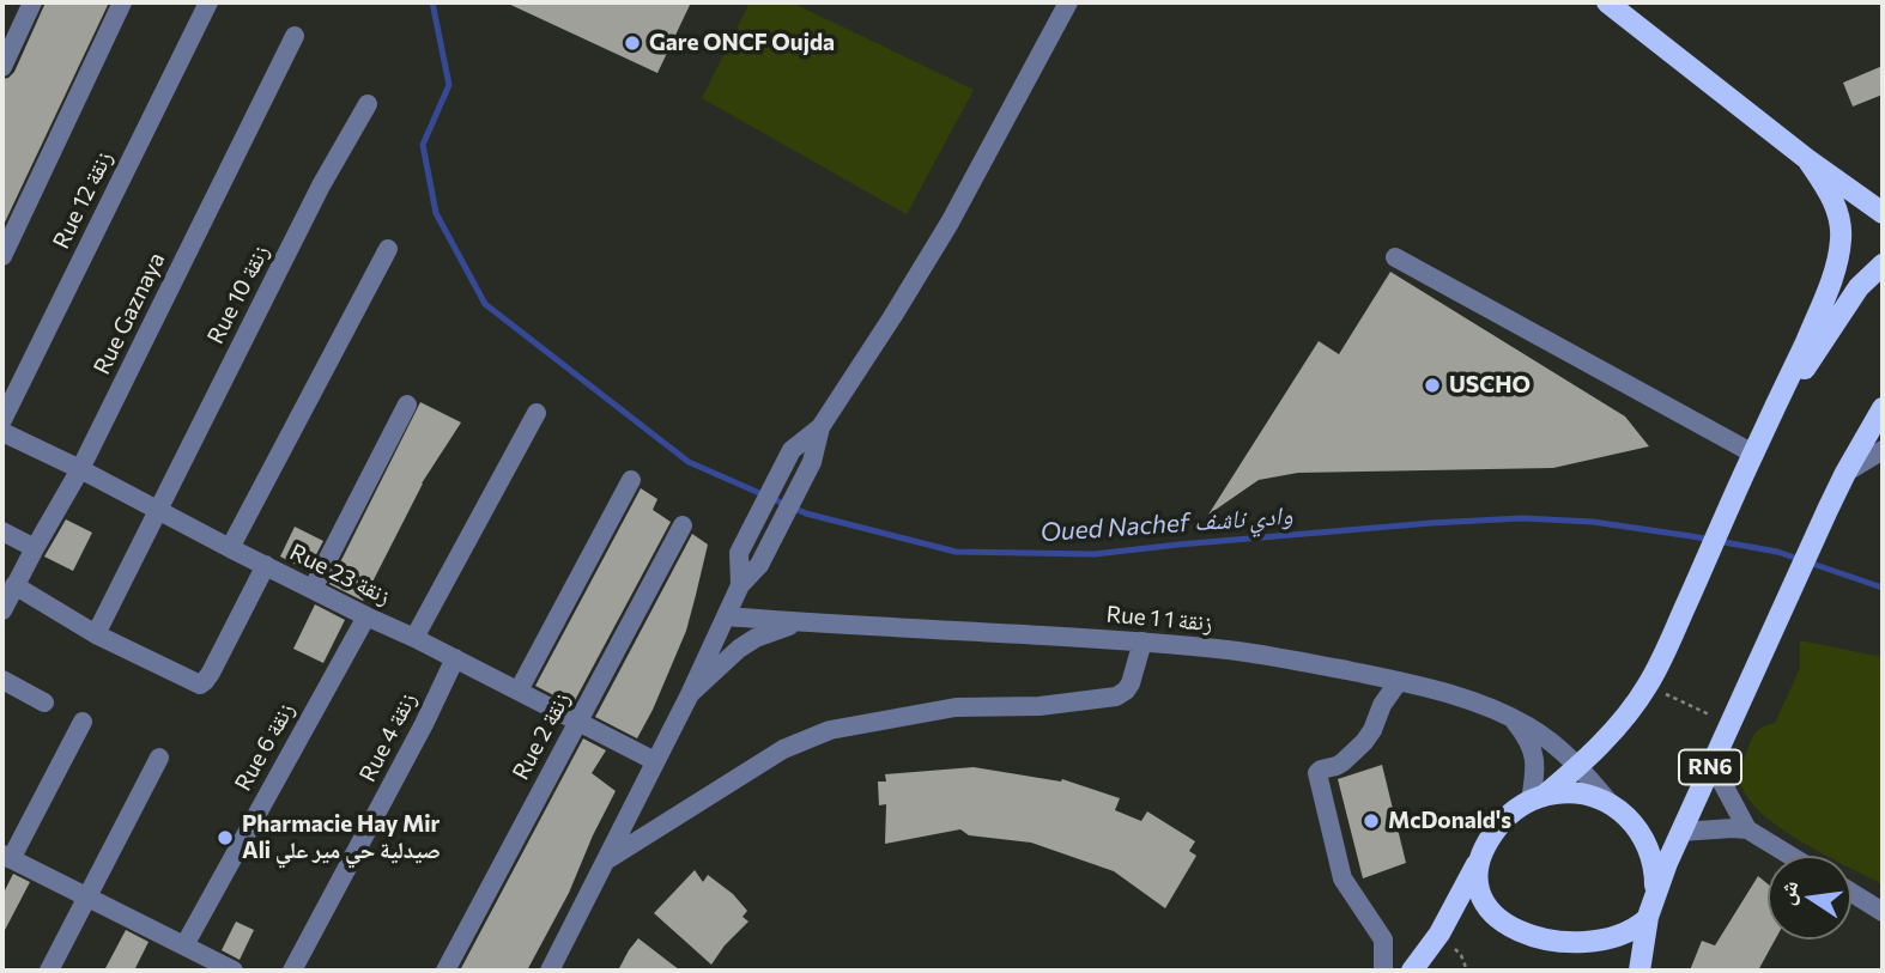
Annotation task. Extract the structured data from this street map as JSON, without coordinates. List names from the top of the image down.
{
  "streets": {
    "main road": ["RN6"],
    "street": [
      "Rue 12 زنقة",
      "Rue 10 زنقة",
      "Rue Gaznaya",
      "Rue 23 زنقة",
      "Rue 1 زنقة 1",
      "Rue 2 زنقة",
      "Rue 4 زنقة",
      "Rue 6 زنقة"
    ]
  },
  "crossings": [
    ["Rue 10 زنقة", "Rue 23 زنقة"],
    ["Rue Gaznaya", "Rue 23 زنقة"],
    ["Rue 23 زنقة", "Rue 1 زنقة 1"],
    ["Rue 23 زنقة", "Rue 2 زنقة"],
    ["Rue 23 زنقة", "Rue 4 زنقة"],
    ["Rue 23 زنقة", "Rue 6 زنقة"]
  ],
  "water": ["Oued Nachef وادي ناشف"],
  "places": [
    "Gare ONCF Oujda",
    "USCHO",
    "McDonald's",
    "Pharmacie Hay Mir Ali صيدلية حي مير علي"
  ],
  "north": "left"
}
